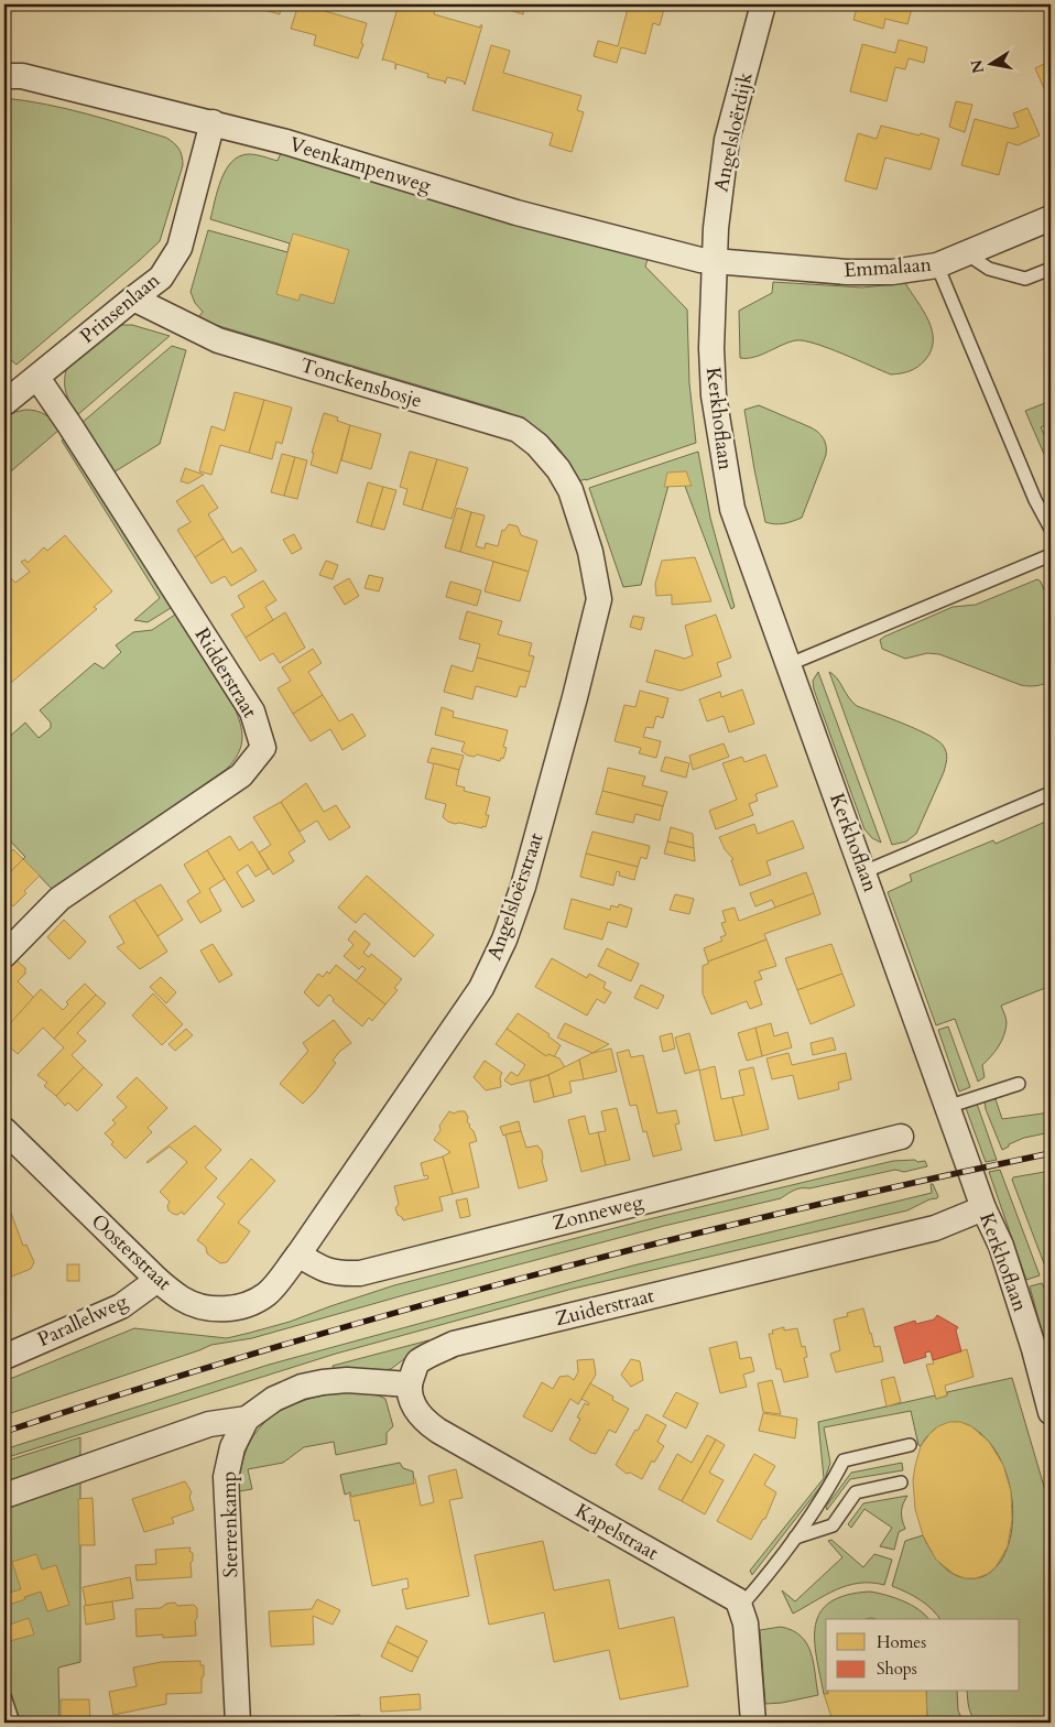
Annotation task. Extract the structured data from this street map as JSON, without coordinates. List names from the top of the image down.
{
  "streets": {
    "street": [
      "Angelsloërdijk",
      "Veenkampenweg",
      "Emmalaan",
      "Prinsenlaan",
      "Tonckensbosje",
      "Kerkhoflaan",
      "Ridderstraat",
      "Angelsloërstraat",
      "Zonneweg",
      "Oosterstraat",
      "Zuiderstraat",
      "Parallelweg",
      "Sterrenkamp",
      "Kapelstraat"
    ]
  },
  "crossings": [
    ["Angelsloërdijk", "Veenkampenweg"],
    ["Angelsloërdijk", "Emmalaan"],
    ["Angelsloërdijk", "Kerkhoflaan"],
    ["Veenkampenweg", "Emmalaan"],
    ["Veenkampenweg", "Prinsenlaan"],
    ["Veenkampenweg", "Kerkhoflaan"],
    ["Emmalaan", "Kerkhoflaan"],
    ["Prinsenlaan", "Tonckensbosje"],
    ["Prinsenlaan", "Ridderstraat"],
    ["Tonckensbosje", "Angelsloërstraat"],
    ["Kerkhoflaan", "Zuiderstraat"],
    ["Angelsloërstraat", "Zonneweg"],
    ["Angelsloërstraat", "Oosterstraat"],
    ["Zonneweg", "Oosterstraat"],
    ["Oosterstraat", "Parallelweg"],
    ["Zuiderstraat", "Kapelstraat"]
  ],
  "legend": ["Homes", "Shops"],
  "north": "left"
}
